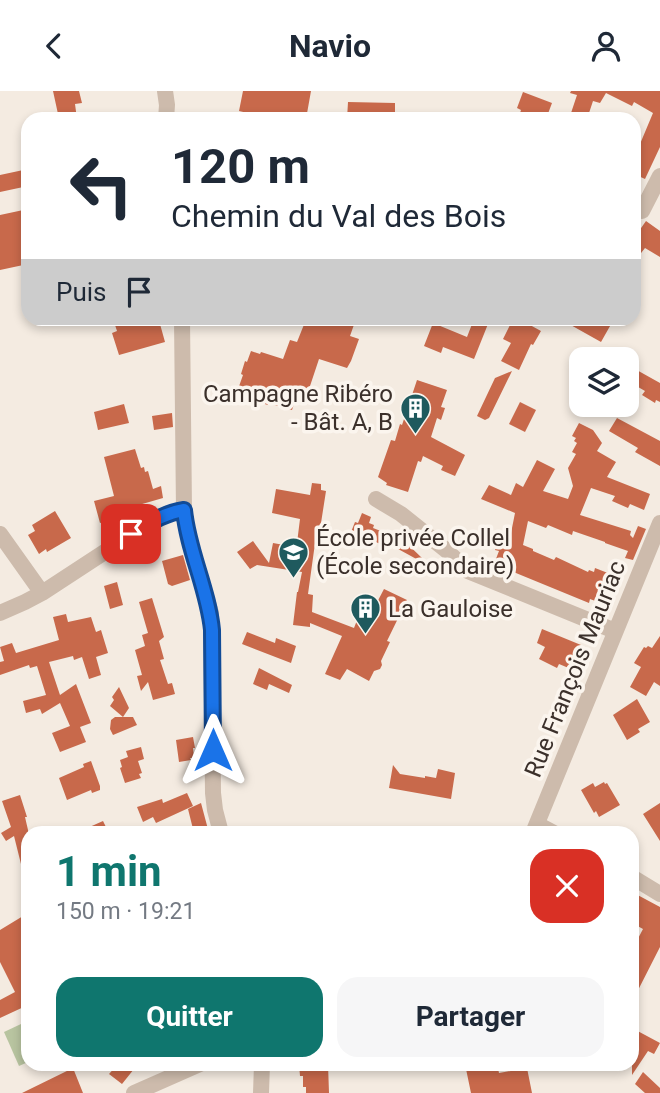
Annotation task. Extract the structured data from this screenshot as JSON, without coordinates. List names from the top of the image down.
{
  "streets": {
    "street": ["Rue François Mauriac"]
  },
  "places": {
    "building": ["Campagne Ribéro - Bât. A, B", "La Gauloise"],
    "school or university": ["École privée Collel (École secondaire)"]
  },
  "page": {
    "header": "Navio",
    "turn": ["120 m", "Chemin du Val des Bois"],
    "then": "Puis",
    "heading": ["1 min", "150 m · 19:21"],
    "buttons": ["Quitter", "Partager"]
  }
}
